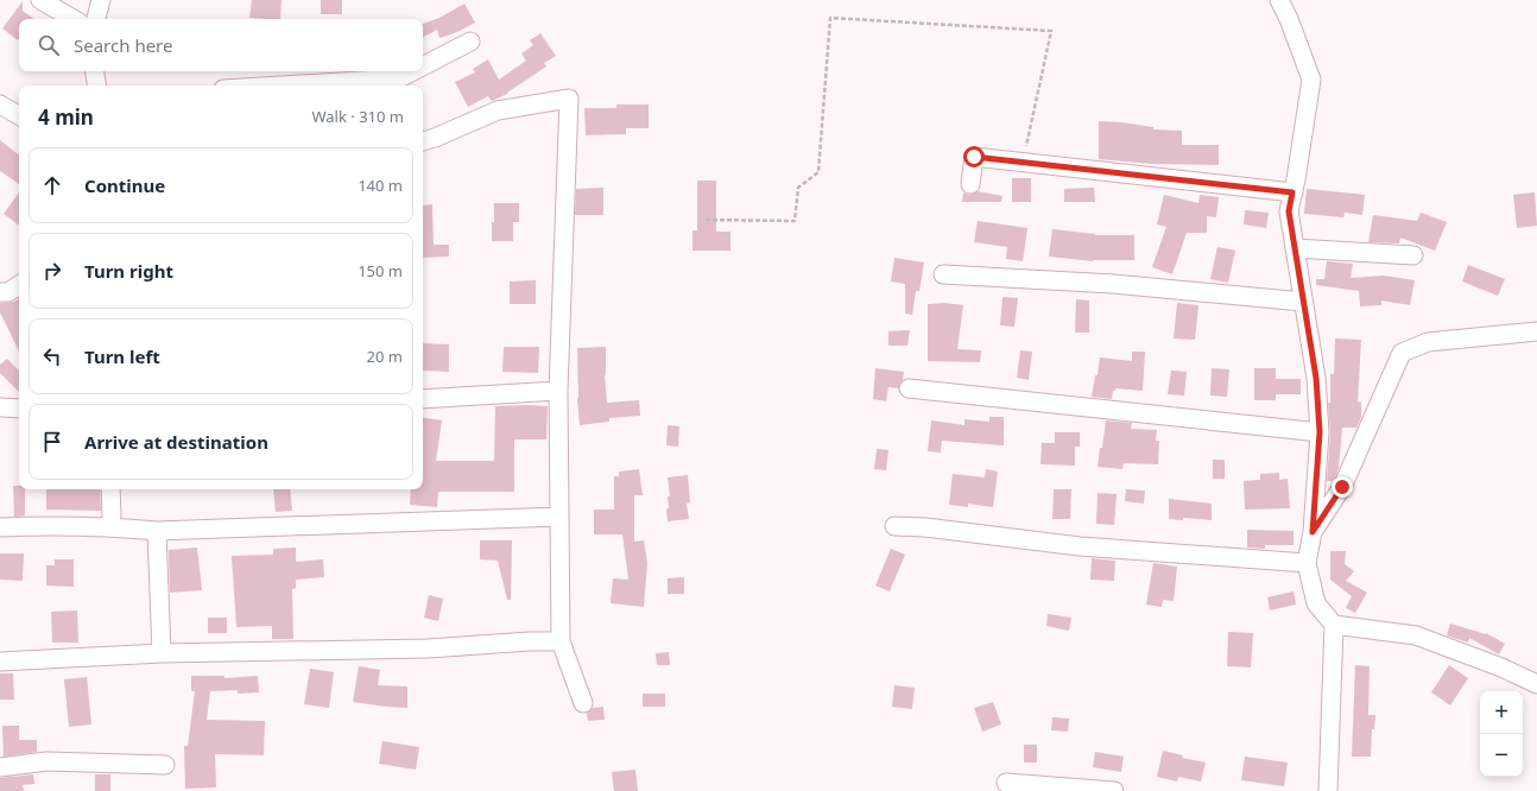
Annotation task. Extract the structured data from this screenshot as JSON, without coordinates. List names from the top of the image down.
{
  "page": {
    "search": "Search here",
    "heading": ["4 min", "Walk · 310 m"],
    "list": [
      ["Continue", "140 m"],
      ["Turn right", "150 m"],
      ["Turn left", "20 m"],
      "Arrive at destination"
    ],
    "map_buttons": ["+", "−"]
  }
}
